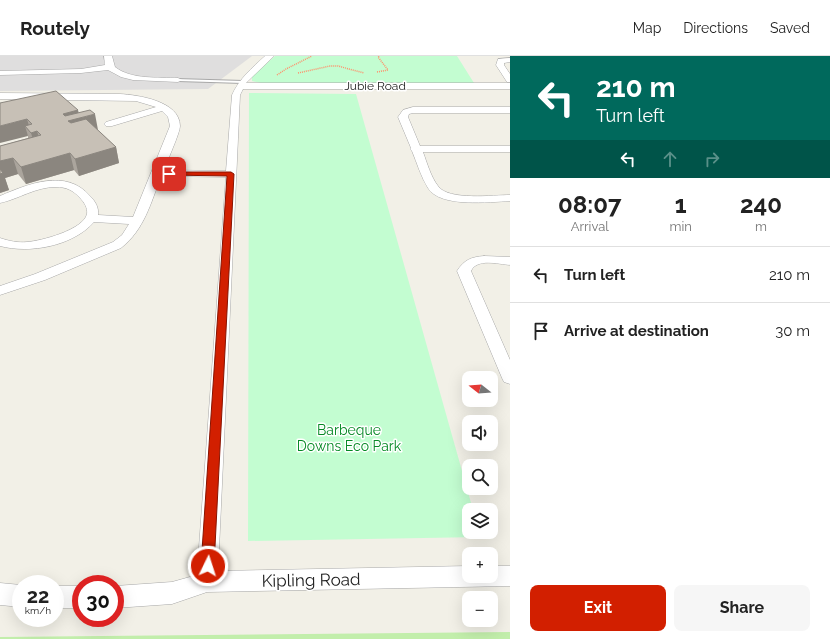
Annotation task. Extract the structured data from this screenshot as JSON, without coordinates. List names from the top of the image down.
{
  "streets": {
    "street": ["Jubie Road", "Kipling Road"]
  },
  "parks": ["Barbeque Downs Eco Park"],
  "north": "left",
  "page": {
    "header": "Routely",
    "nav": ["Map", "Directions", "Saved"],
    "turn": ["210 m", "Turn left"],
    "eta": [
      "08:07",
      "Arrival",
      "1",
      "min",
      "240",
      "m"
    ],
    "list": [
      {
        "name": "Turn left",
        "value": "210 m"
      },
      {
        "name": "Arrive at destination",
        "value": "30 m"
      }
    ],
    "map_buttons": ["+", "−"],
    "speed": "22 km/h",
    "limit": "30",
    "buttons": ["Exit", "Share"]
  }
}
